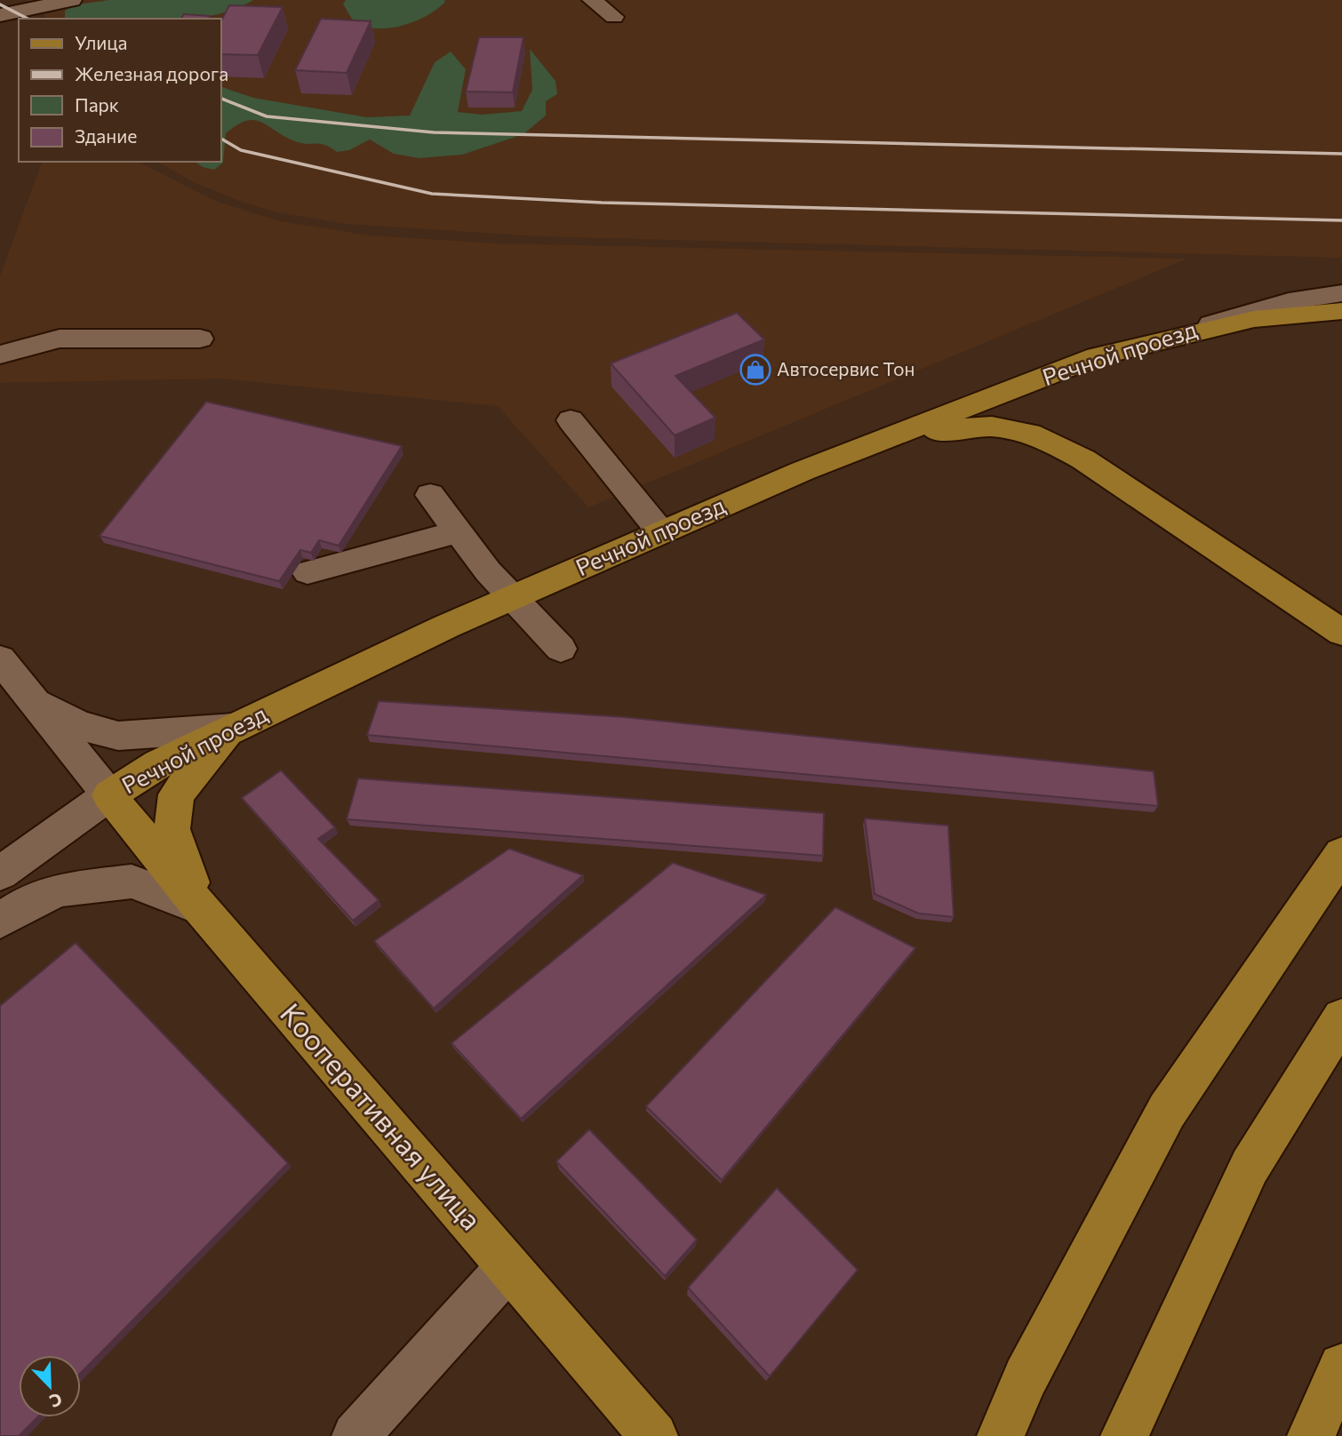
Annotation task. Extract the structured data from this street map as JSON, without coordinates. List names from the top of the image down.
{
  "streets": {
    "main road": ["Речной проезд", "Кооперативная улица"]
  },
  "crossings": [
    ["Речной проезд", "Кооперативная улица"]
  ],
  "places": {
    "shop": ["Автосервис Тон"]
  },
  "legend": [
    "Улица",
    "Железная дорога",
    "Парк",
    "Здание"
  ],
  "north": "bottom right"
}
